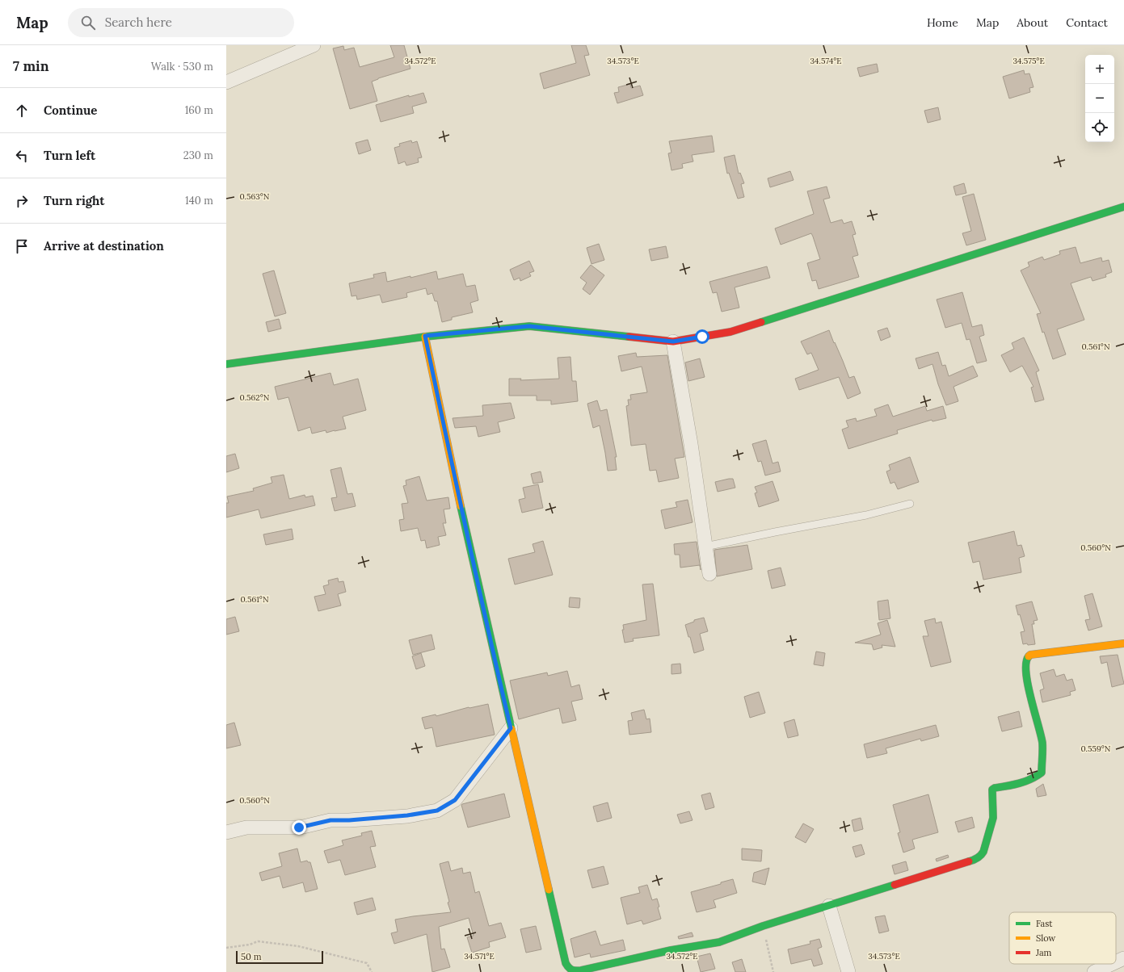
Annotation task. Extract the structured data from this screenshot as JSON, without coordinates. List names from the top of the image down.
{
  "legend": ["Fast", "Slow", "Jam"],
  "scale_bar": "50 m",
  "page": {
    "header": "Map",
    "search": "Search here",
    "nav": [
      "Home",
      "Map",
      "About",
      "Contact"
    ],
    "heading": ["7 min", "Walk · 530 m"],
    "map_buttons": ["+", "−"],
    "list": [
      ["Continue", "160 m"],
      ["Turn left", "230 m"],
      ["Turn right", "140 m"],
      "Arrive at destination"
    ],
    "scale": "50 m"
  },
  "coordinates": [
    "34.572°E",
    "34.573°E",
    "34.574°E",
    "34.575°E",
    "0.563°N",
    "0.561°N",
    "0.562°N",
    "0.560°N",
    "0.559°N",
    "34.571°E"
  ]
}
